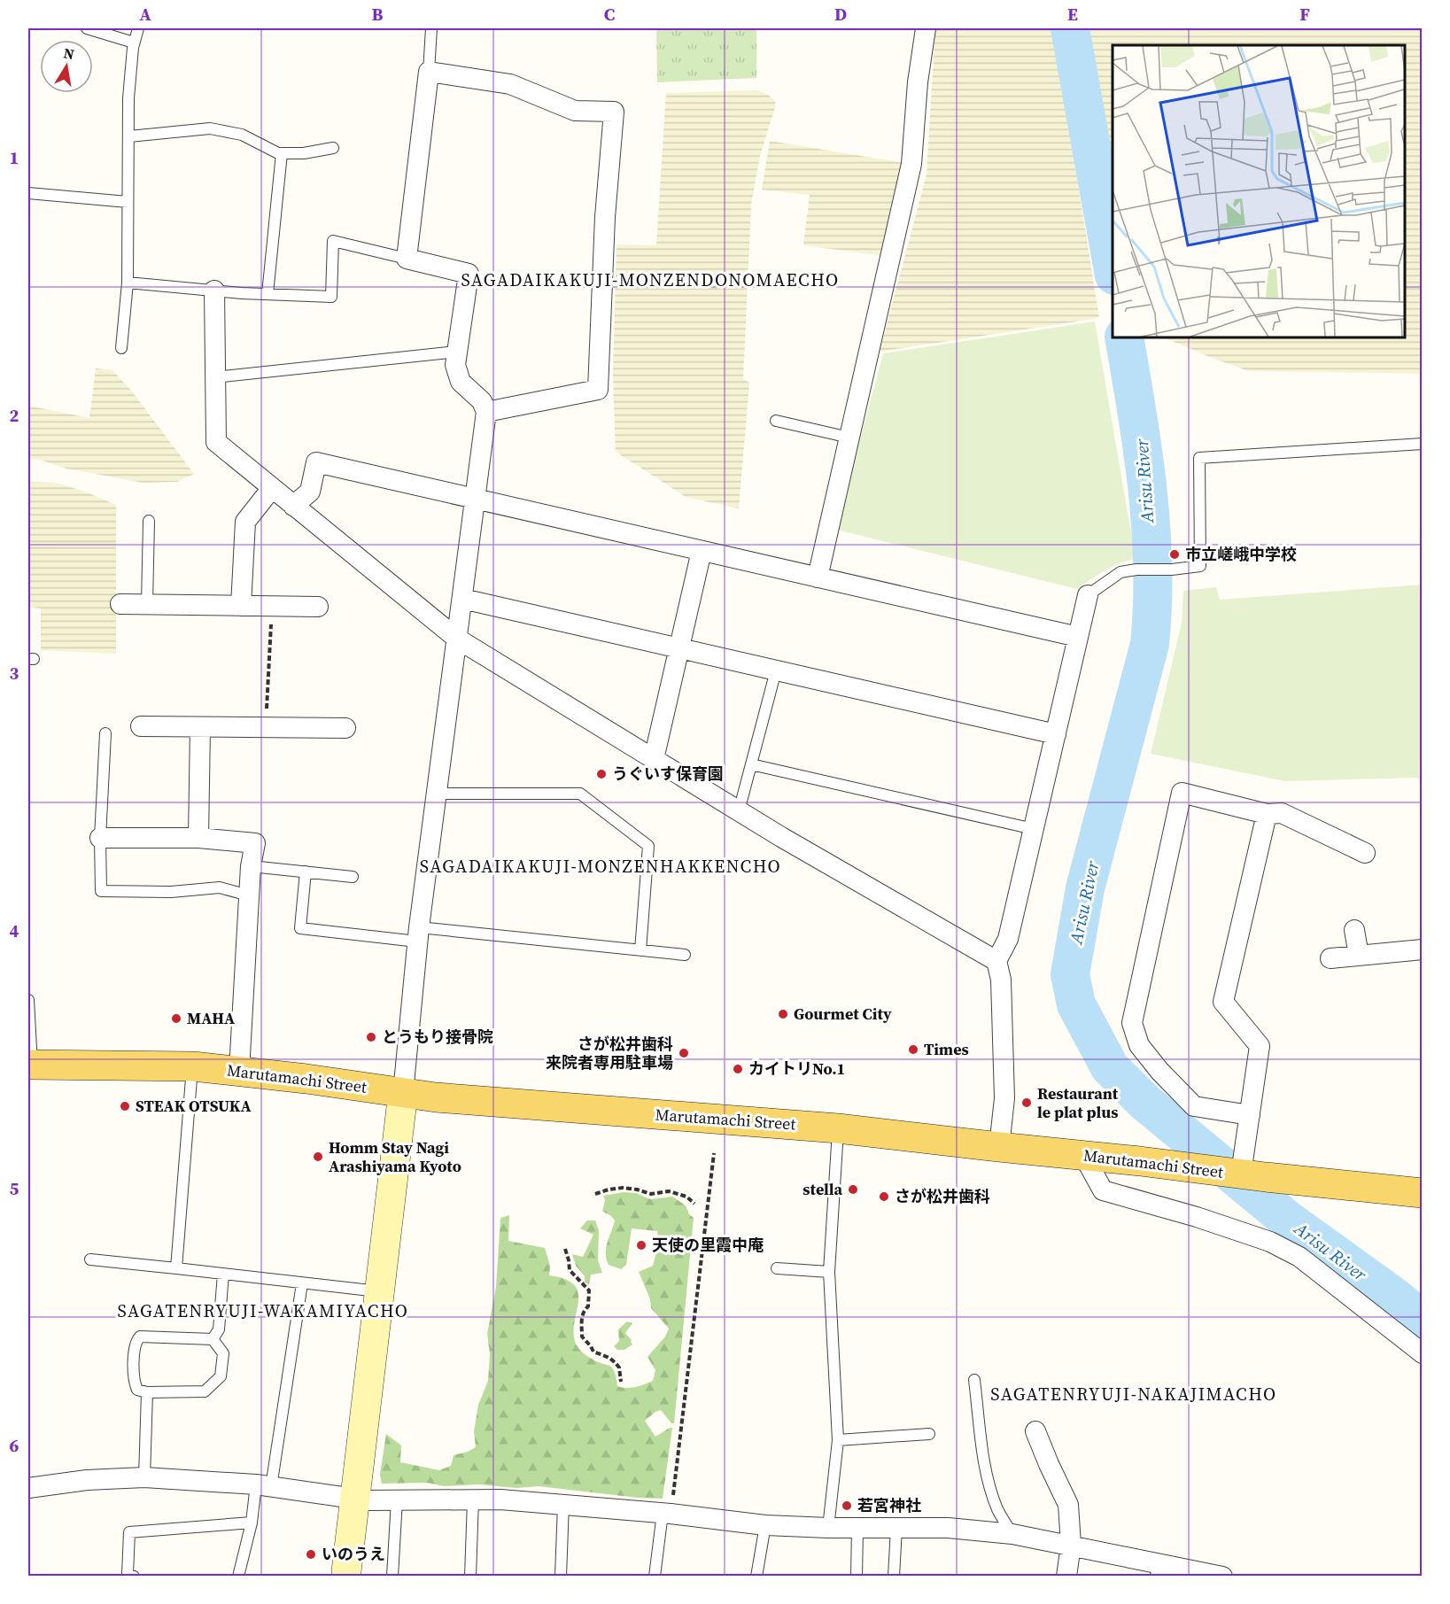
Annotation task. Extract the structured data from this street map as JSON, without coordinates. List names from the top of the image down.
{
  "streets": {
    "main road": ["Marutamachi Street"]
  },
  "districts": [
    "SAGADAIKAKUJI-MONZENDONOMAECHO",
    "SAGADAIKAKUJI-MONZENHAKKENCHO",
    "SAGATENRYUJI-WAKAMIYACHO",
    "SAGATENRYUJI-NAKAJIMACHO"
  ],
  "water": ["Arisu River"],
  "places": [
    "市立嵯峨中学校",
    "うぐいす保育園",
    "Gourmet City",
    "MAHA",
    "とうもり接骨院",
    "Times",
    "さが松井歯科 来院者専用駐車場",
    "カイトリNo.1",
    "Restaurant le plat plus",
    "STEAK OTSUKA",
    "Homm Stay Nagi Arashiyama Kyoto",
    "stella",
    "さが松井歯科",
    "天使の里霞中庵",
    "若宮神社",
    "いのうえ"
  ],
  "north": "top",
  "grid": {
    "columns": [
      "A",
      "B",
      "C",
      "D",
      "E",
      "F"
    ],
    "rows": [
      "1",
      "2",
      "3",
      "4",
      "5",
      "6"
    ]
  }
}
